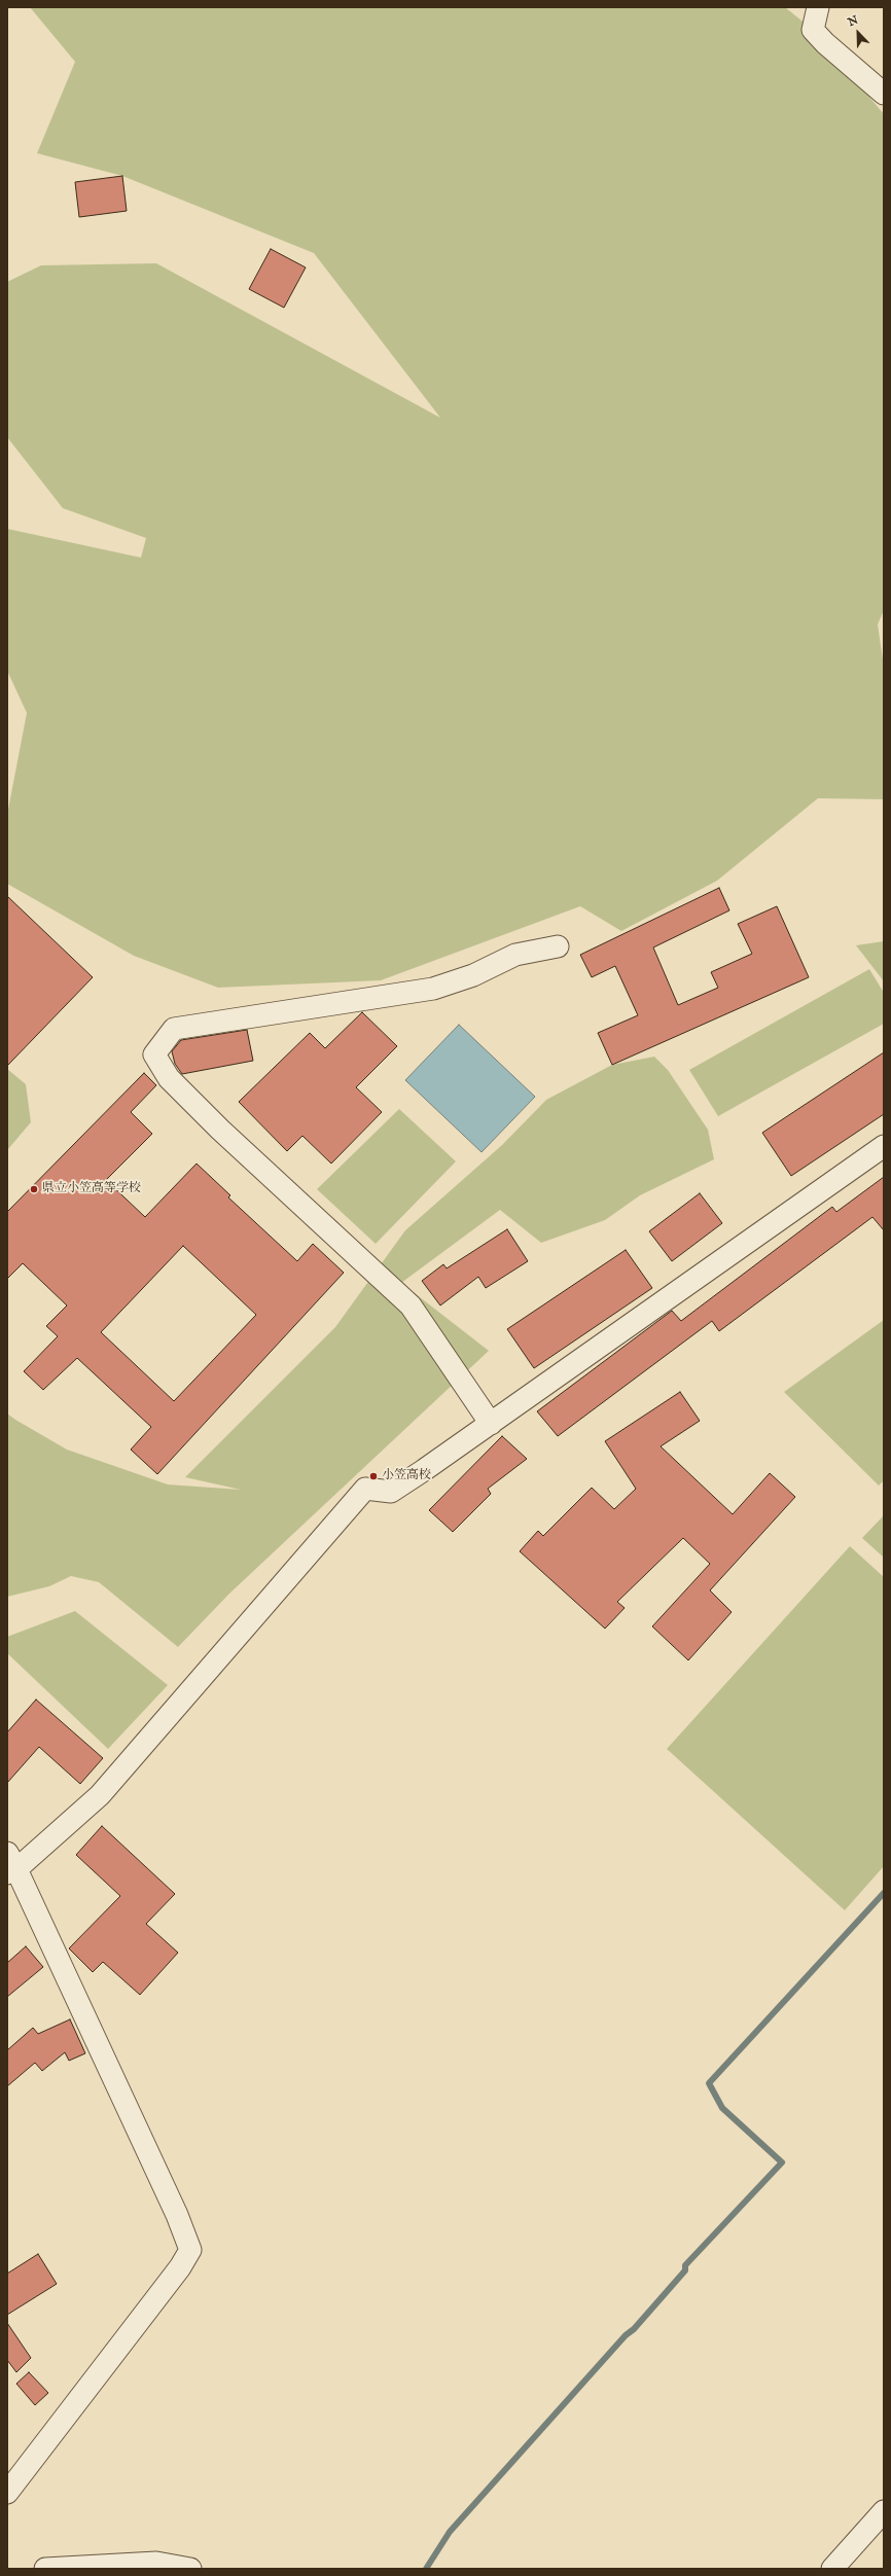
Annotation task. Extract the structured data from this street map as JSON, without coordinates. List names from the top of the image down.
{
  "places": ["県立小笠高等学校", "小笠高校"],
  "north": "top left"
}
